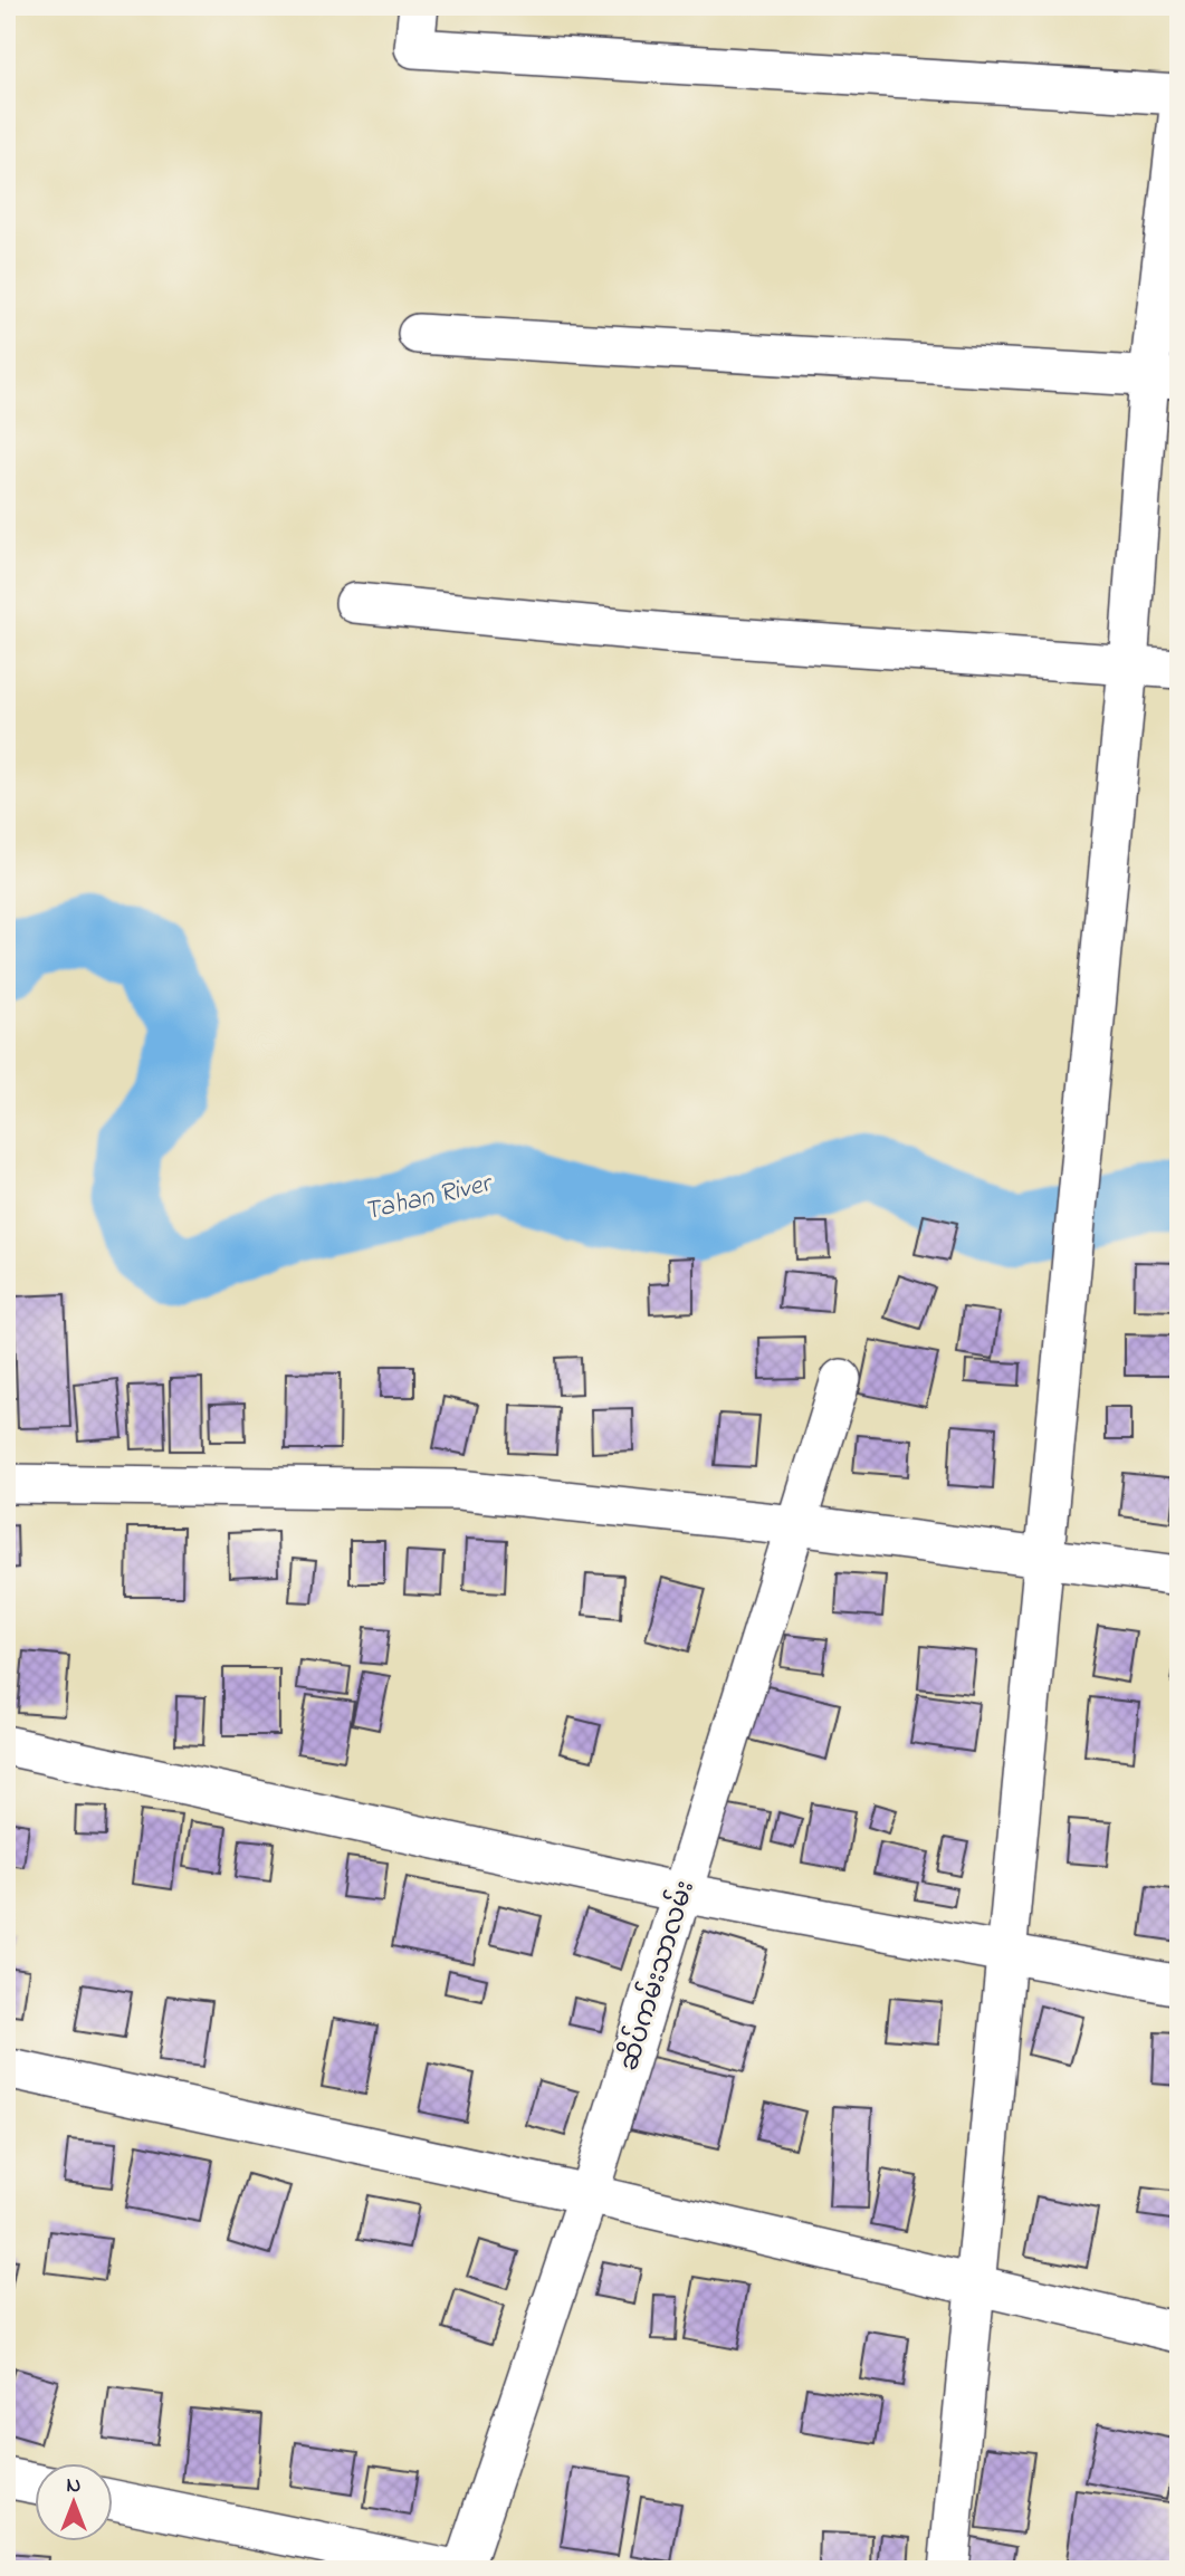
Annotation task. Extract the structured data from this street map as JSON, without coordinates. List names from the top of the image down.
{
  "streets": {
    "street": ["ဆိပ်ကမ်းသာလမ်း"]
  },
  "water": ["Tahan River"],
  "north": "top"
}
